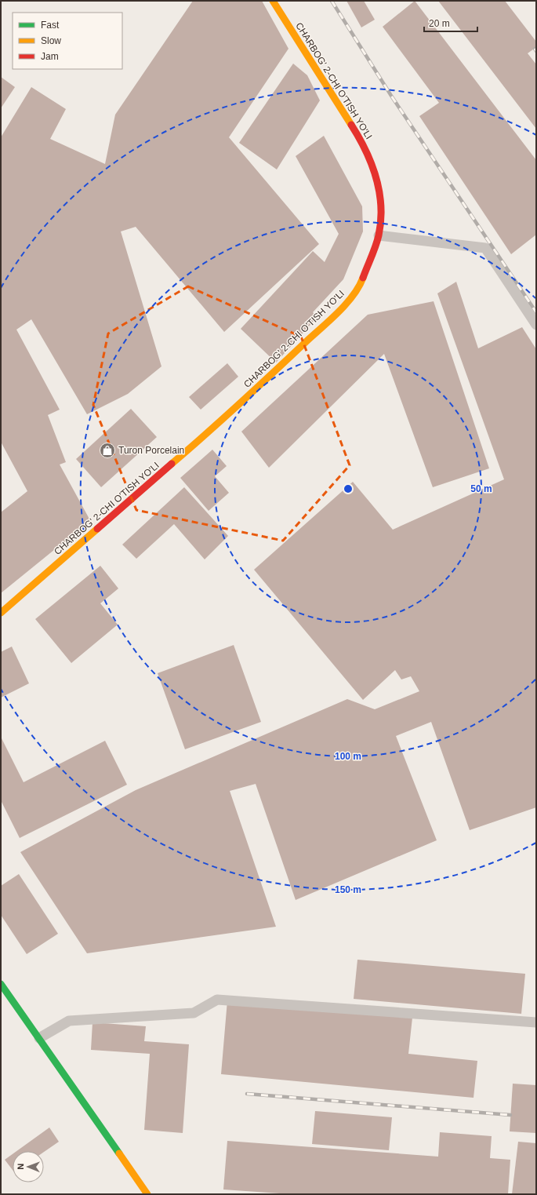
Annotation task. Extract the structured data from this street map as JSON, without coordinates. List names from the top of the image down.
{
  "streets": {
    "street": ["CHARBOG' 2-CHI O'TISH YO'LI"]
  },
  "places": {
    "shop": ["Turon Porcelain"]
  },
  "legend": ["Fast", "Slow", "Jam"],
  "scale_bar": "20 m",
  "north": "left",
  "rings": ["50 m", "100 m", "150 m"]
}
